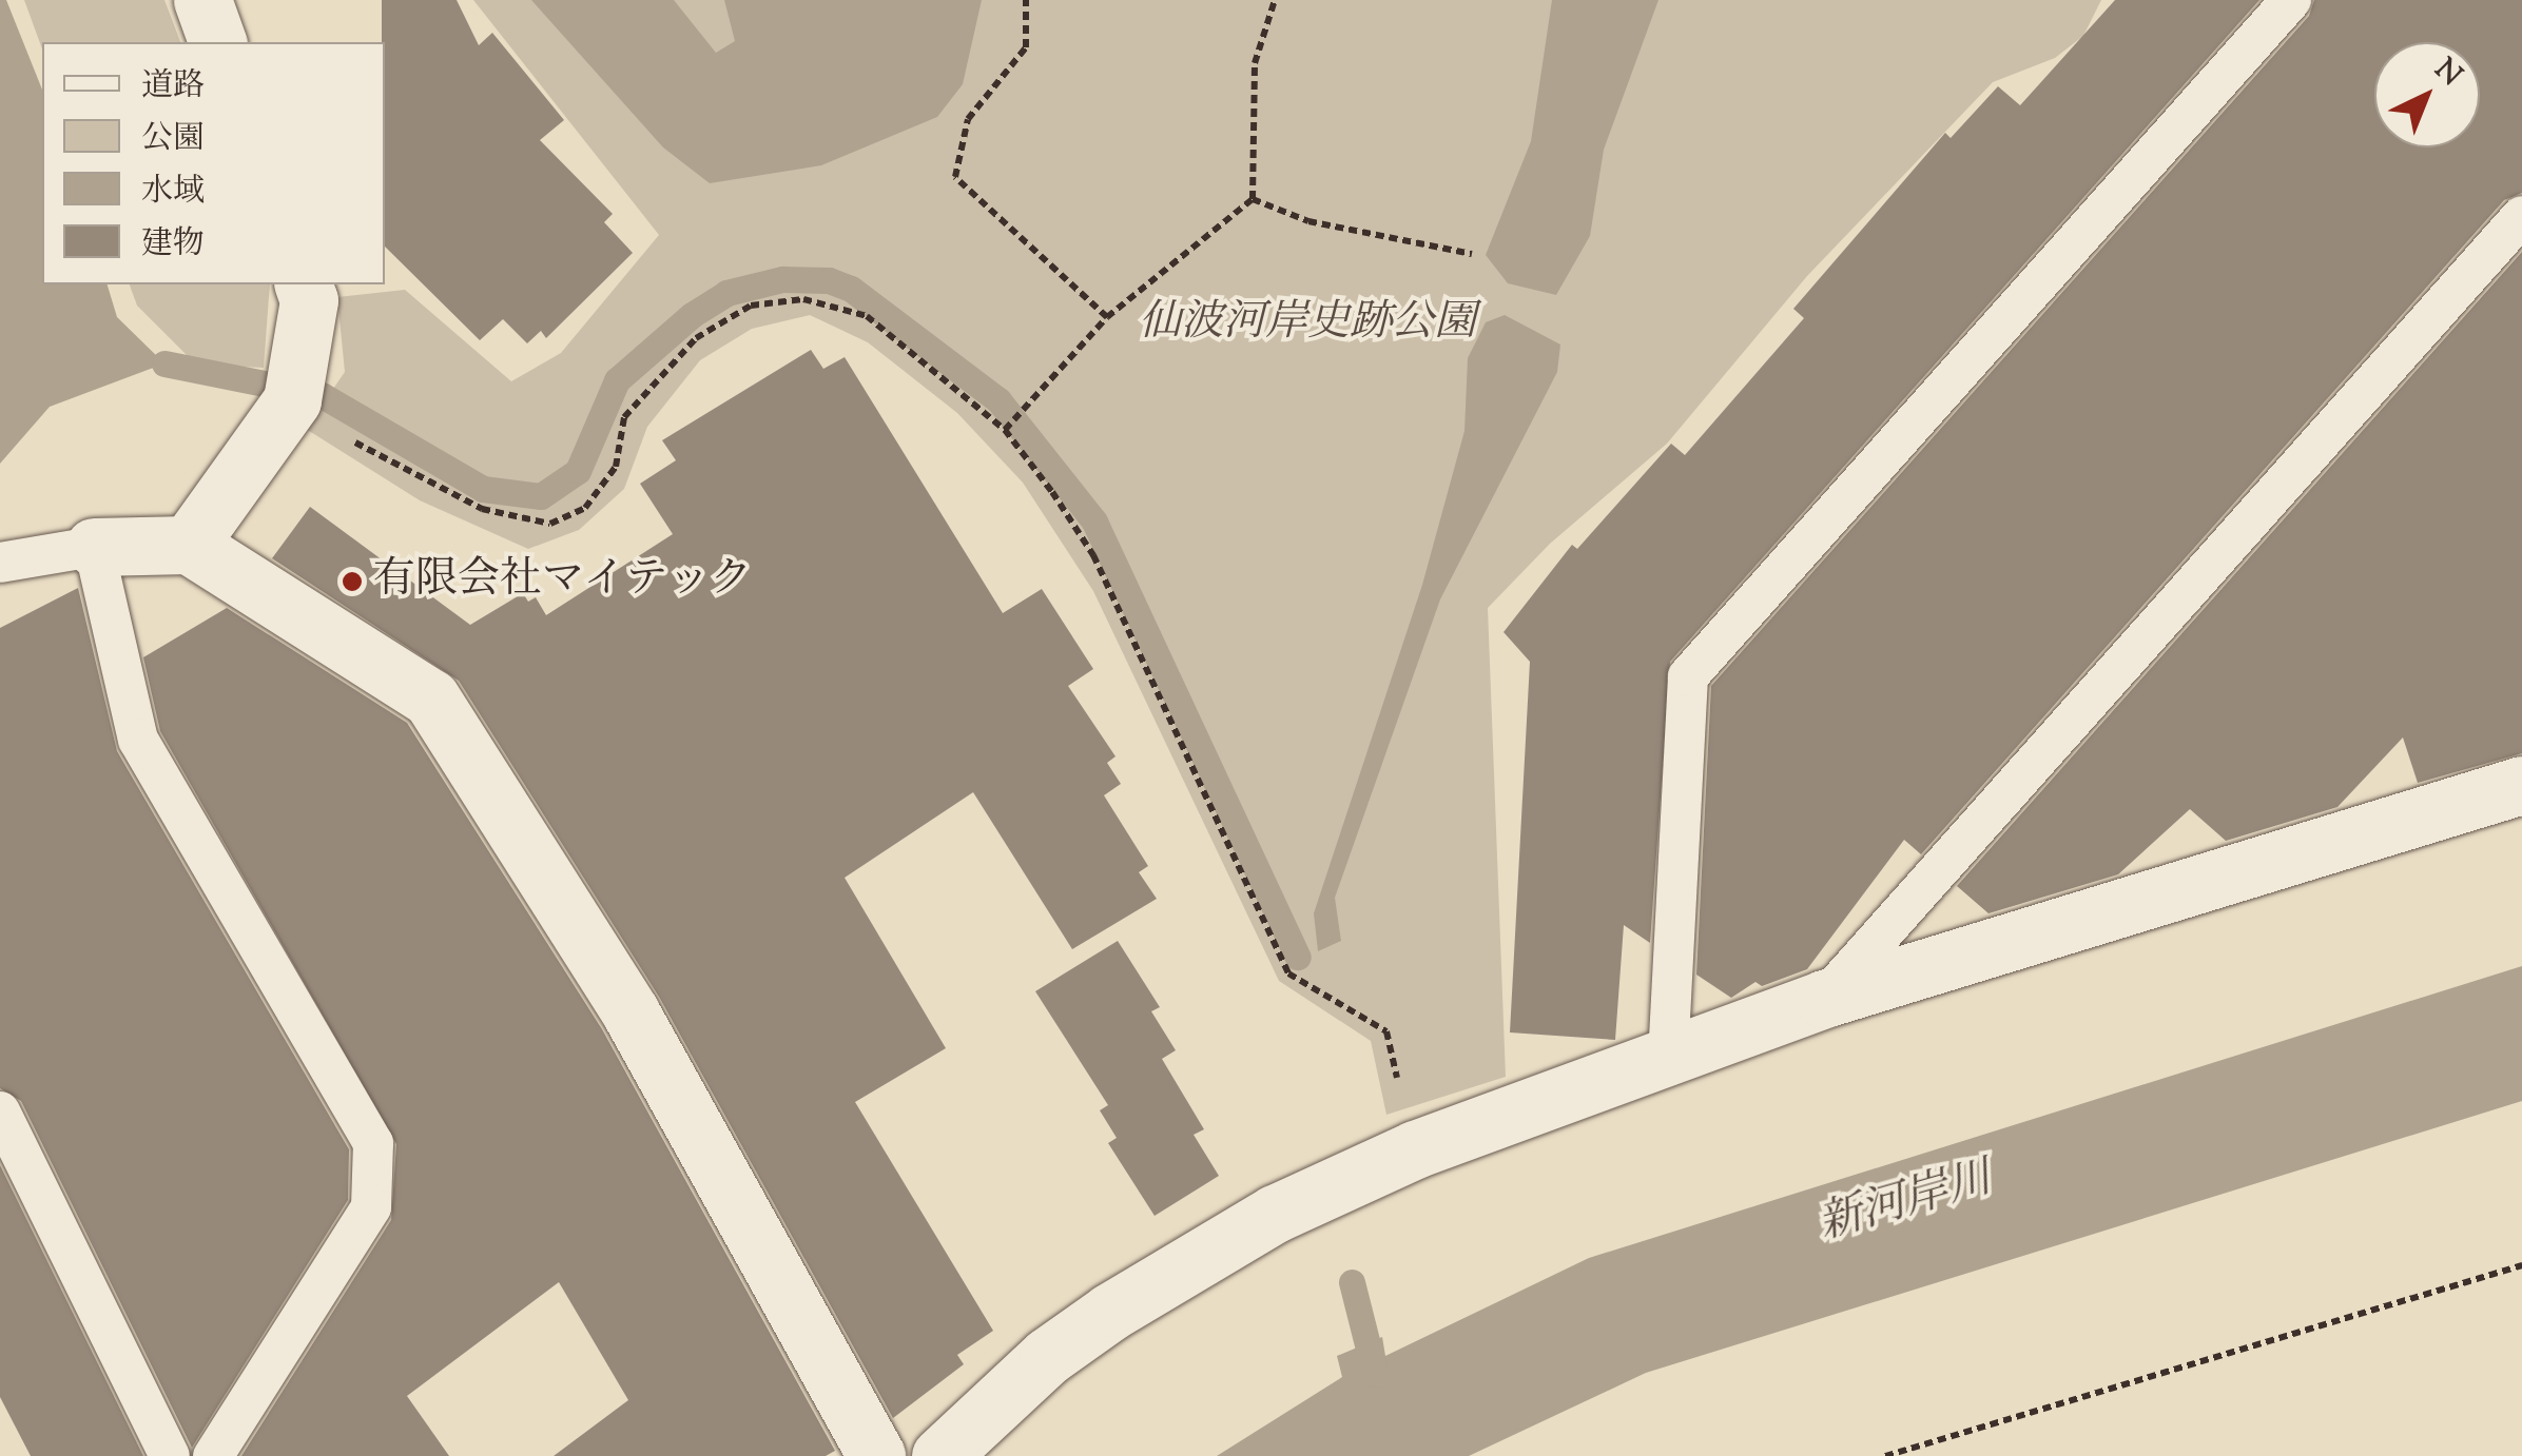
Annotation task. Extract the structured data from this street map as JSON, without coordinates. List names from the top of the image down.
{
  "water": ["新河岸川"],
  "parks": ["仙波河岸史跡公園"],
  "places": ["有限会社マイテック"],
  "legend": [
    "道路",
    "公園",
    "水域",
    "建物"
  ],
  "north": "top right"
}
